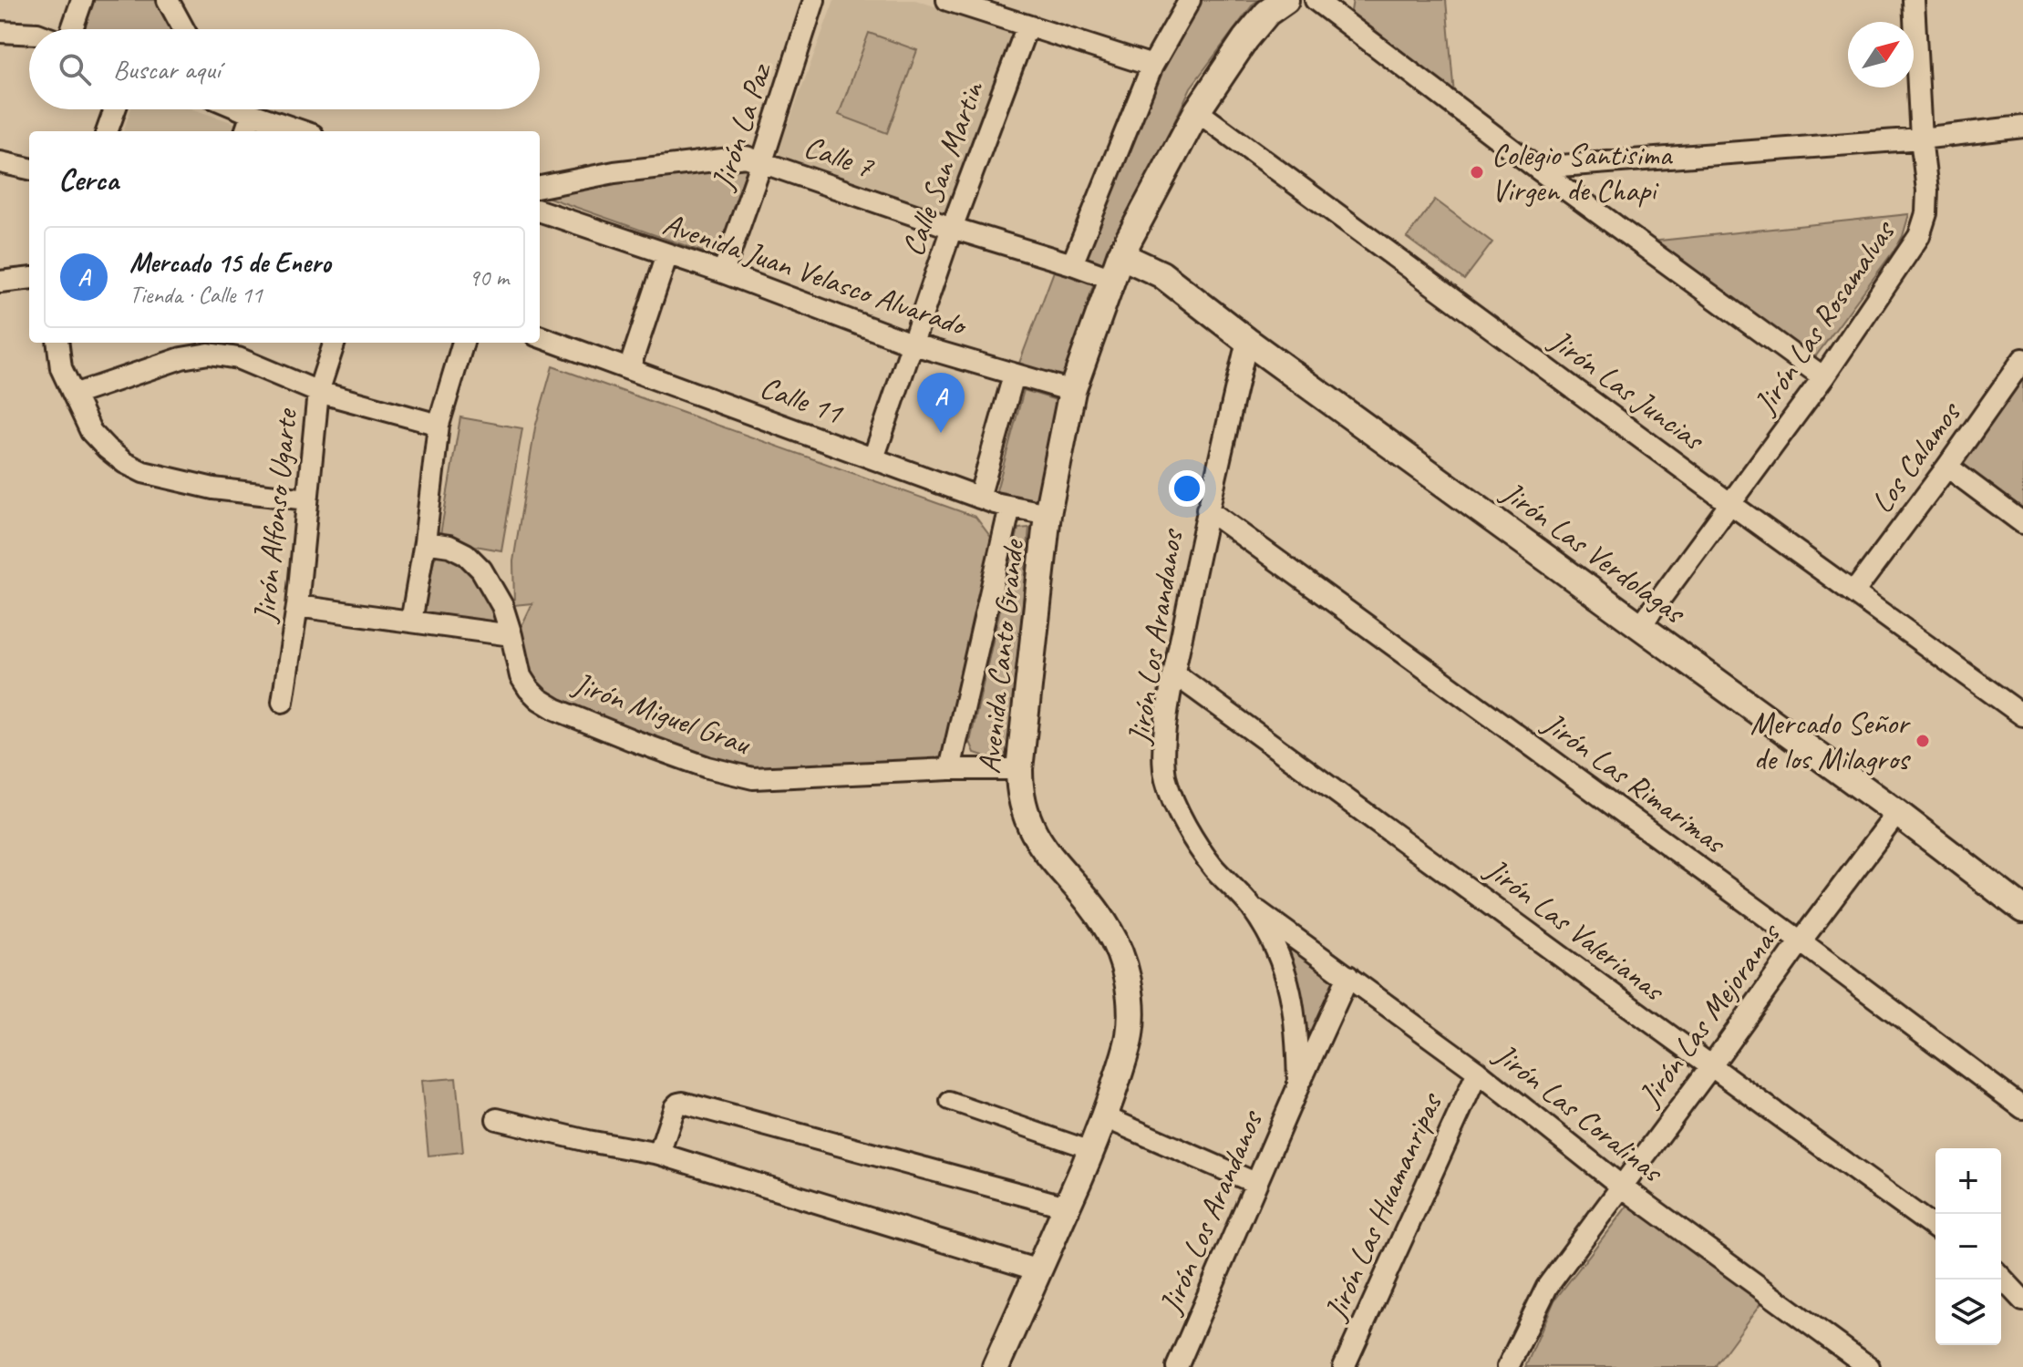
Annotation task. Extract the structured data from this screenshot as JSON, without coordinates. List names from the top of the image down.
{
  "streets": {
    "street": [
      "Jirón La Paz",
      "Calle 7",
      "Calle San Martin",
      "Avenida Juan Velasco Alvarado",
      "Jirón Las Rosamalvas",
      "Jirón Las Juncias",
      "Calle 11",
      "Los Calamos",
      "Jirón Alfonso Ugarte",
      "Jirón Las Verdolagas",
      "Jirón Los Arandanos",
      "Avenida Canto Grande",
      "Jirón Miguel Grau",
      "Jirón Las Rimarimas",
      "Jirón Las Valerianas",
      "Jirón Las Mejoranas",
      "Jirón Las Coralinas",
      "Jirón Las Huamanripas"
    ]
  },
  "crossings": [
    ["Jirón La Paz", "Calle 7"],
    ["Jirón La Paz", "Avenida Juan Velasco Alvarado"],
    ["Calle 7", "Calle San Martin"],
    ["Calle 7", "Jirón Las Verdolagas"],
    ["Calle 7", "Avenida Canto Grande"],
    ["Calle San Martin", "Avenida Juan Velasco Alvarado"],
    ["Calle San Martin", "Calle 11"],
    ["Avenida Juan Velasco Alvarado", "Avenida Canto Grande"],
    ["Jirón Las Rosamalvas", "Jirón Las Juncias"],
    ["Jirón Las Rosamalvas", "Jirón Las Verdolagas"],
    ["Jirón Las Juncias", "Los Calamos"],
    ["Jirón Las Juncias", "Avenida Canto Grande"],
    ["Calle 11", "Avenida Canto Grande"],
    ["Jirón Las Verdolagas", "Jirón Los Arandanos"],
    ["Jirón Las Verdolagas", "Avenida Canto Grande"],
    ["Jirón Las Verdolagas", "Jirón Las Mejoranas"],
    ["Jirón Los Arandanos", "Jirón Las Rimarimas"],
    ["Jirón Los Arandanos", "Jirón Las Valerianas"],
    ["Jirón Los Arandanos", "Jirón Las Coralinas"],
    ["Avenida Canto Grande", "Jirón Miguel Grau"],
    ["Jirón Las Rimarimas", "Jirón Las Mejoranas"],
    ["Jirón Las Valerianas", "Jirón Las Mejoranas"],
    ["Jirón Las Mejoranas", "Jirón Las Coralinas"],
    ["Jirón Las Coralinas", "Jirón Las Huamanripas"]
  ],
  "places": ["Colegio Santisima Virgen de Chapi", "Mercado Señor de los Milagros"],
  "north": "top right",
  "page": {
    "search": "Buscar aquí",
    "heading": "Cerca",
    "list": [
      {
        "mark": "A",
        "name": "Mercado 15 de Enero",
        "note": "Tienda · Calle 11",
        "value": "90 m"
      }
    ],
    "pins": "A",
    "map_buttons": ["+", "−"]
  }
}
